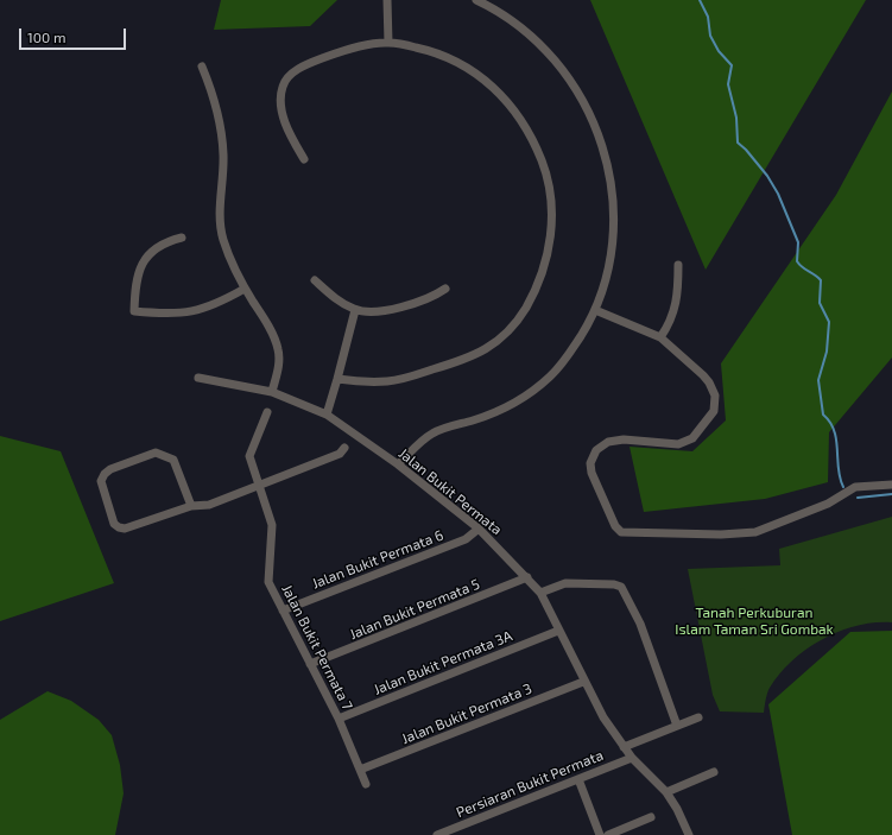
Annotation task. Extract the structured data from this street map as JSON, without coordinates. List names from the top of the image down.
{
  "streets": {
    "street": [
      "Jalan Bukit Permata",
      "Jalan Bukit Permata 6",
      "Jalan Bukit Permata 5",
      "Jalan Bukit Permata 7",
      "Jalan Bukit Permata 3A",
      "Jalan Bukit Permata 3",
      "Persiaran Bukit Permata"
    ]
  },
  "crossings": [
    ["Jalan Bukit Permata", "Jalan Bukit Permata 6"],
    ["Jalan Bukit Permata", "Jalan Bukit Permata 5"],
    ["Jalan Bukit Permata", "Jalan Bukit Permata 3A"],
    ["Jalan Bukit Permata", "Jalan Bukit Permata 3"],
    ["Jalan Bukit Permata", "Persiaran Bukit Permata"],
    ["Jalan Bukit Permata 6", "Jalan Bukit Permata 7"],
    ["Jalan Bukit Permata 5", "Jalan Bukit Permata 7"],
    ["Jalan Bukit Permata 7", "Jalan Bukit Permata 3A"],
    ["Jalan Bukit Permata 7", "Jalan Bukit Permata 3"]
  ],
  "parks": ["Tanah Perkuburan Islam Taman Sri Gombak"],
  "scale_bar": "100 m"
}
